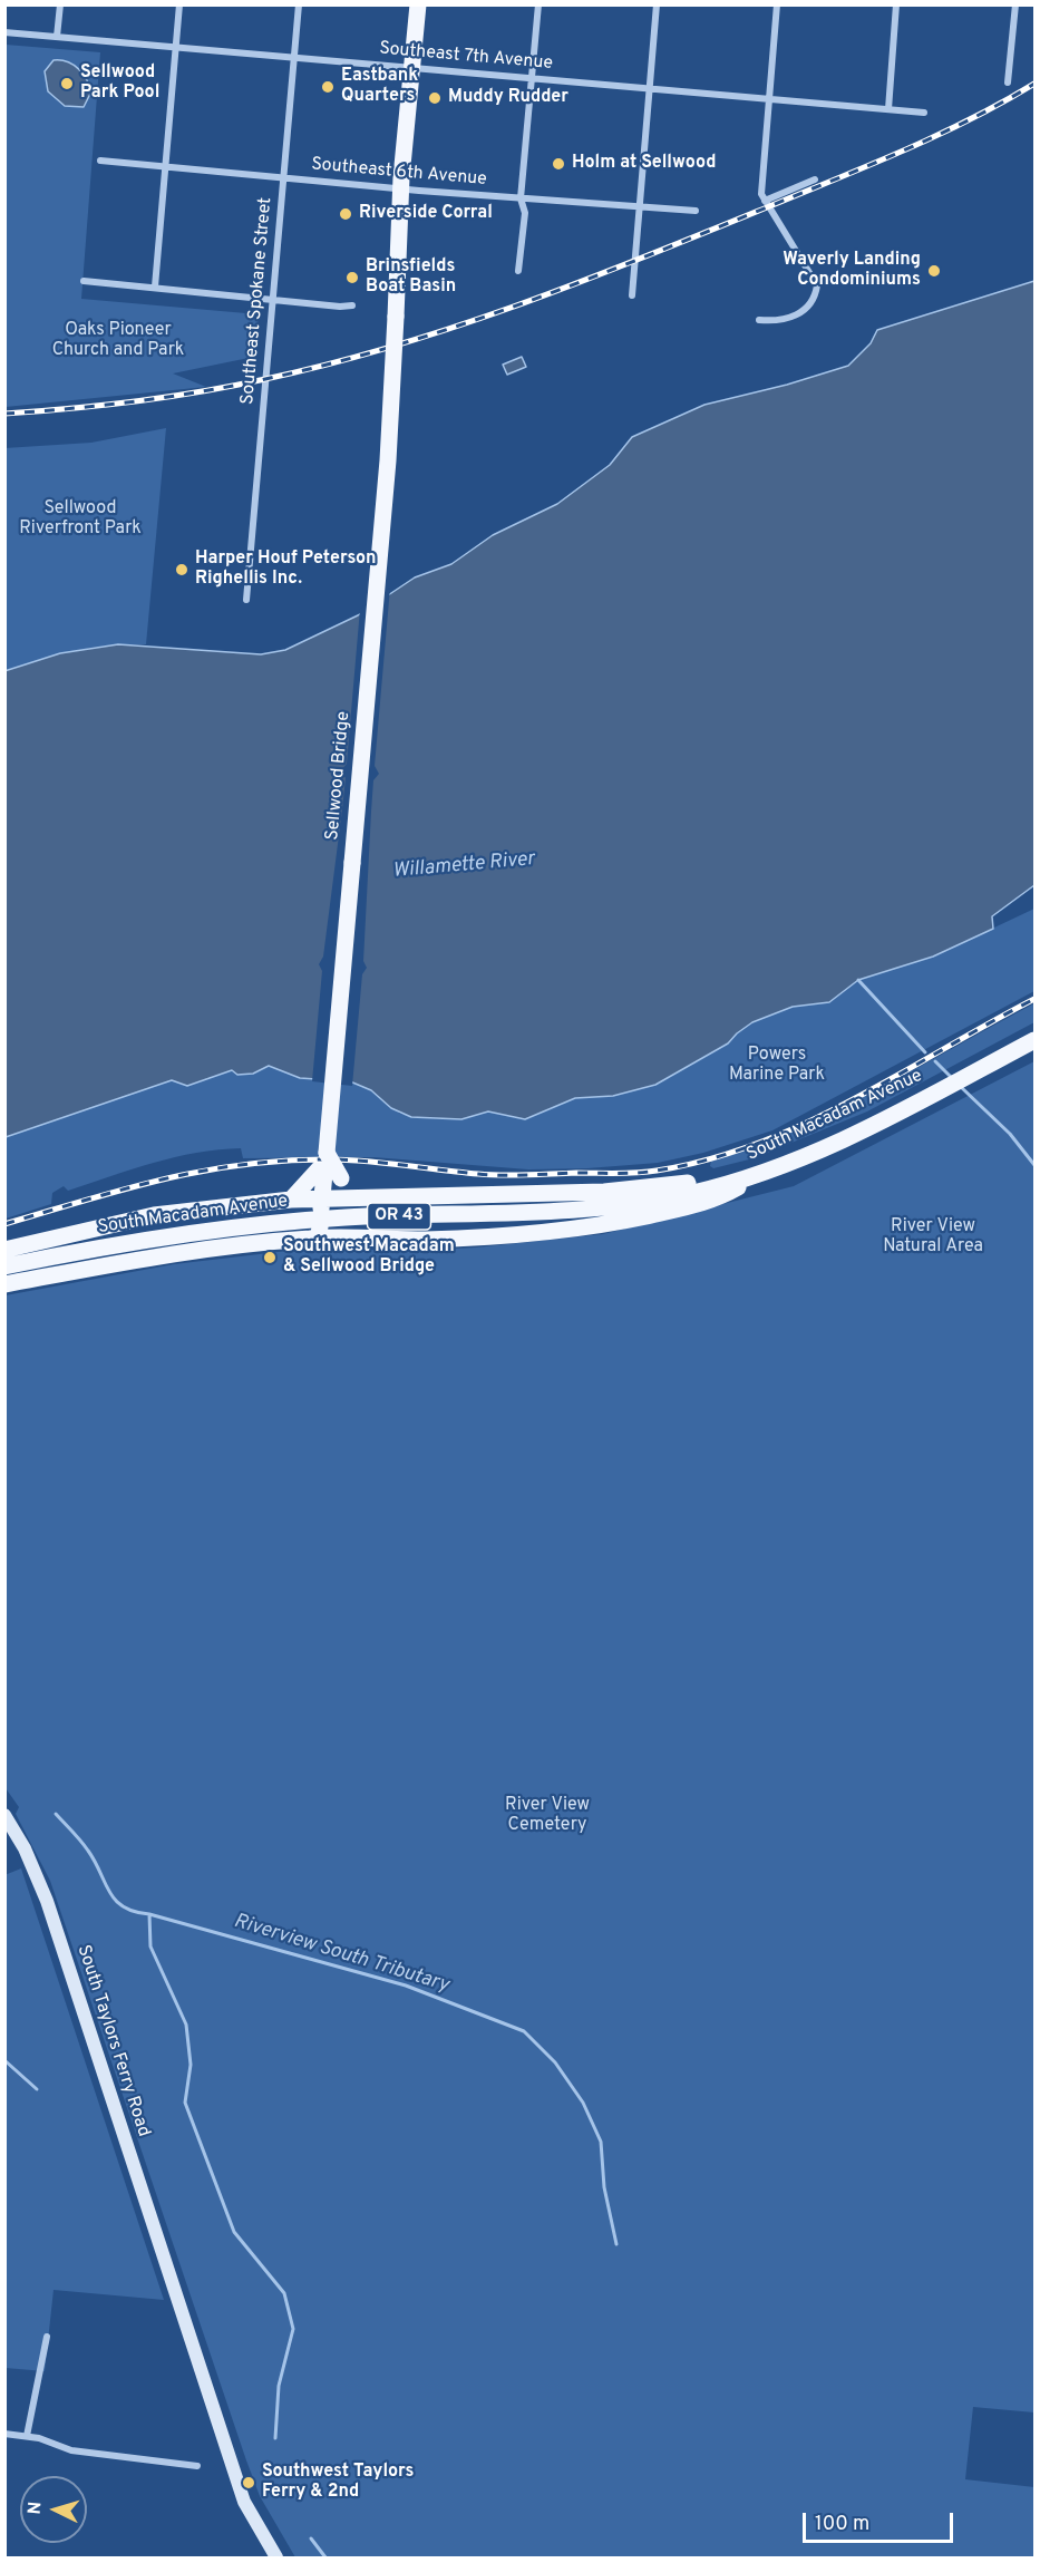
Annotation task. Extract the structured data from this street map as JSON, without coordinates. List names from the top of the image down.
{
  "streets": {
    "main road": [
      "Sellwood Bridge",
      "South Macadam Avenue",
      "OR 43",
      "South Taylors Ferry Road"
    ],
    "street": ["Southeast 7th Avenue", "Southeast 6th Avenue", "Southeast Spokane Street"]
  },
  "crossings": [
    ["Southeast 7th Avenue", "Southeast Spokane Street"],
    ["Southeast 7th Avenue", "Sellwood Bridge"],
    ["Southeast 6th Avenue", "Southeast Spokane Street"],
    ["Southeast 6th Avenue", "Sellwood Bridge"]
  ],
  "water": ["Willamette River", "Riverview South Tributary"],
  "parks": [
    "Oaks Pioneer Church and Park",
    "Sellwood Riverfront Park",
    "Powers Marine Park",
    "River View Natural Area",
    "River View Cemetery"
  ],
  "places": [
    "Sellwood Park Pool",
    "Eastbank Quarters",
    "Muddy Rudder",
    "Holm at Sellwood",
    "Riverside Corral",
    "Waverly Landing Condominiums",
    "Brinsfields Boat Basin",
    "Harper Houf Peterson Righellis Inc.",
    "Southwest Macadam & Sellwood Bridge",
    "Southwest Taylors Ferry & 2nd"
  ],
  "scale_bar": "100 m",
  "north": "left"
}
